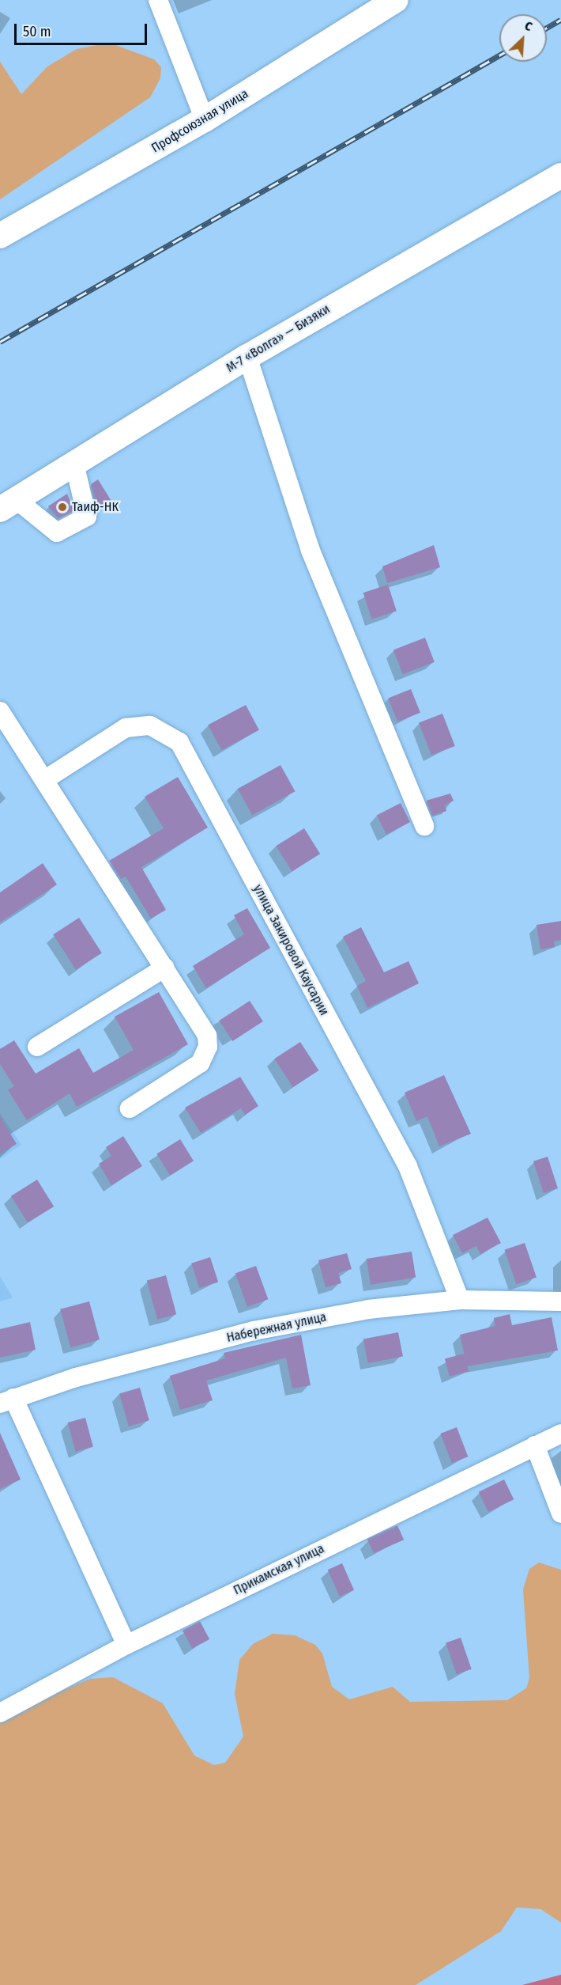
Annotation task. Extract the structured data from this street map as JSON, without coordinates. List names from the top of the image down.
{
  "streets": {
    "main road": ["Профсоюзная улица", "М-7 «Волга» — Бизяки"],
    "street": ["улица Закировой Каусарии", "Набережная улица", "Прикамская улица"]
  },
  "crossings": [
    ["улица Закировой Каусарии", "Набережная улица"]
  ],
  "places": ["Таиф-НК"],
  "scale_bar": "50 m",
  "north": "top right"
}
